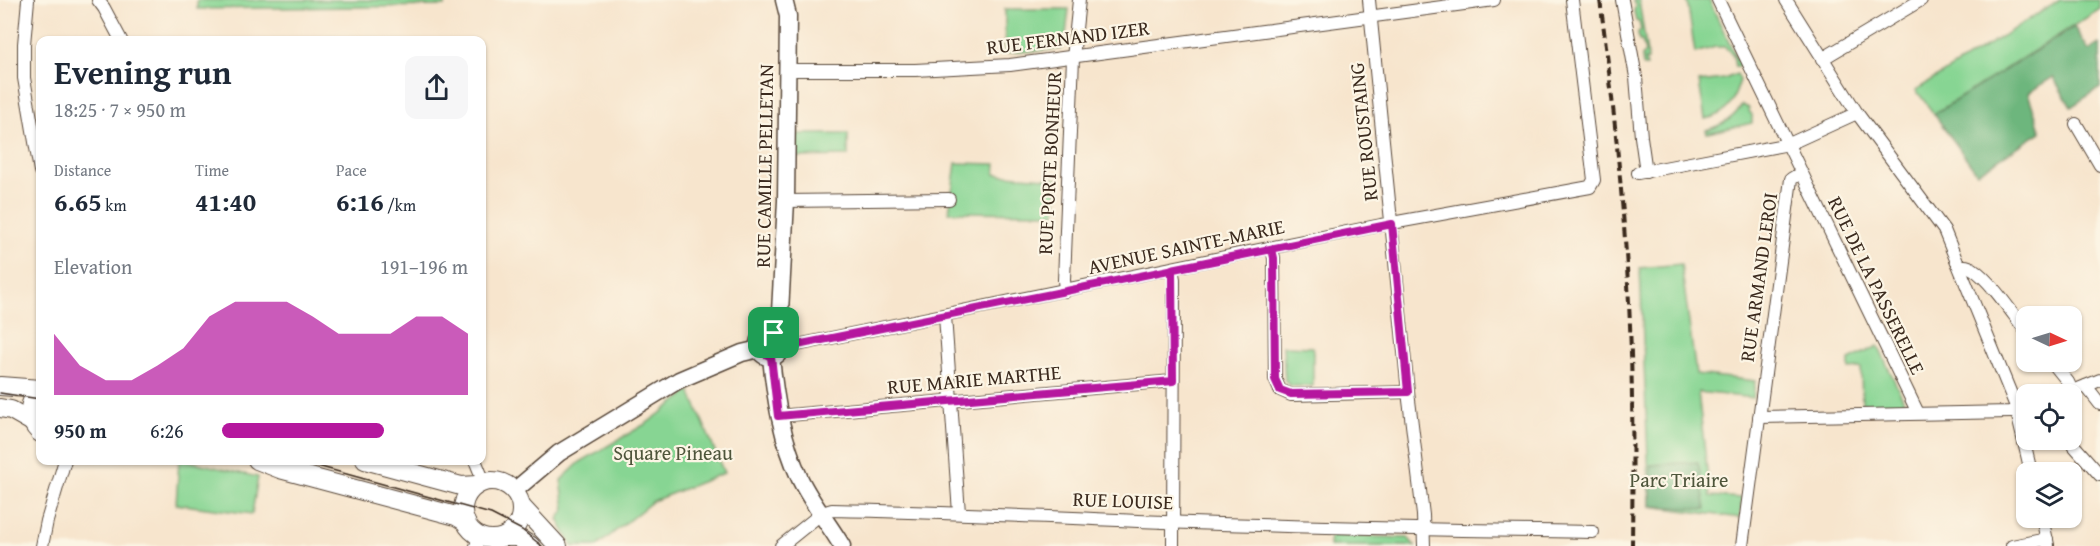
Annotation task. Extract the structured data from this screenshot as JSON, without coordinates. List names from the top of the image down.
{
  "streets": {
    "street": [
      "RUE FERNAND IZER",
      "RUE ROUSTAING",
      "RUE PORTE BONHEUR",
      "RUE CAMILLE PELLETAN",
      "AVENUE SAINTE-MARIE",
      "RUE ARMAND LEROI",
      "RUE DE LA PASSERELLE",
      "RUE MARIE MARTHE",
      "RUE LOUISE"
    ]
  },
  "crossings": [
    ["RUE FERNAND IZER", "RUE ROUSTAING"],
    ["RUE FERNAND IZER", "RUE PORTE BONHEUR"],
    ["RUE FERNAND IZER", "RUE CAMILLE PELLETAN"],
    ["RUE ROUSTAING", "AVENUE SAINTE-MARIE"],
    ["RUE ROUSTAING", "RUE LOUISE"],
    ["RUE PORTE BONHEUR", "AVENUE SAINTE-MARIE"],
    ["RUE CAMILLE PELLETAN", "AVENUE SAINTE-MARIE"],
    ["RUE CAMILLE PELLETAN", "RUE MARIE MARTHE"],
    ["RUE CAMILLE PELLETAN", "RUE LOUISE"],
    ["RUE ARMAND LEROI", "RUE DE LA PASSERELLE"]
  ],
  "parks": ["Square Pineau", "Parc Triaire"],
  "north": "right",
  "page": {
    "heading": ["Evening run", "18:25 · 7 × 950 m"],
    "stats": [
      ["Distance", "6.65 km"],
      ["Time", "41:40"],
      ["Pace", "6:16 /km"]
    ],
    "chart": ["Elevation", "191–196 m"],
    "list": [
      {
        "name": "950 m",
        "note": "6:26"
      }
    ]
  }
}
